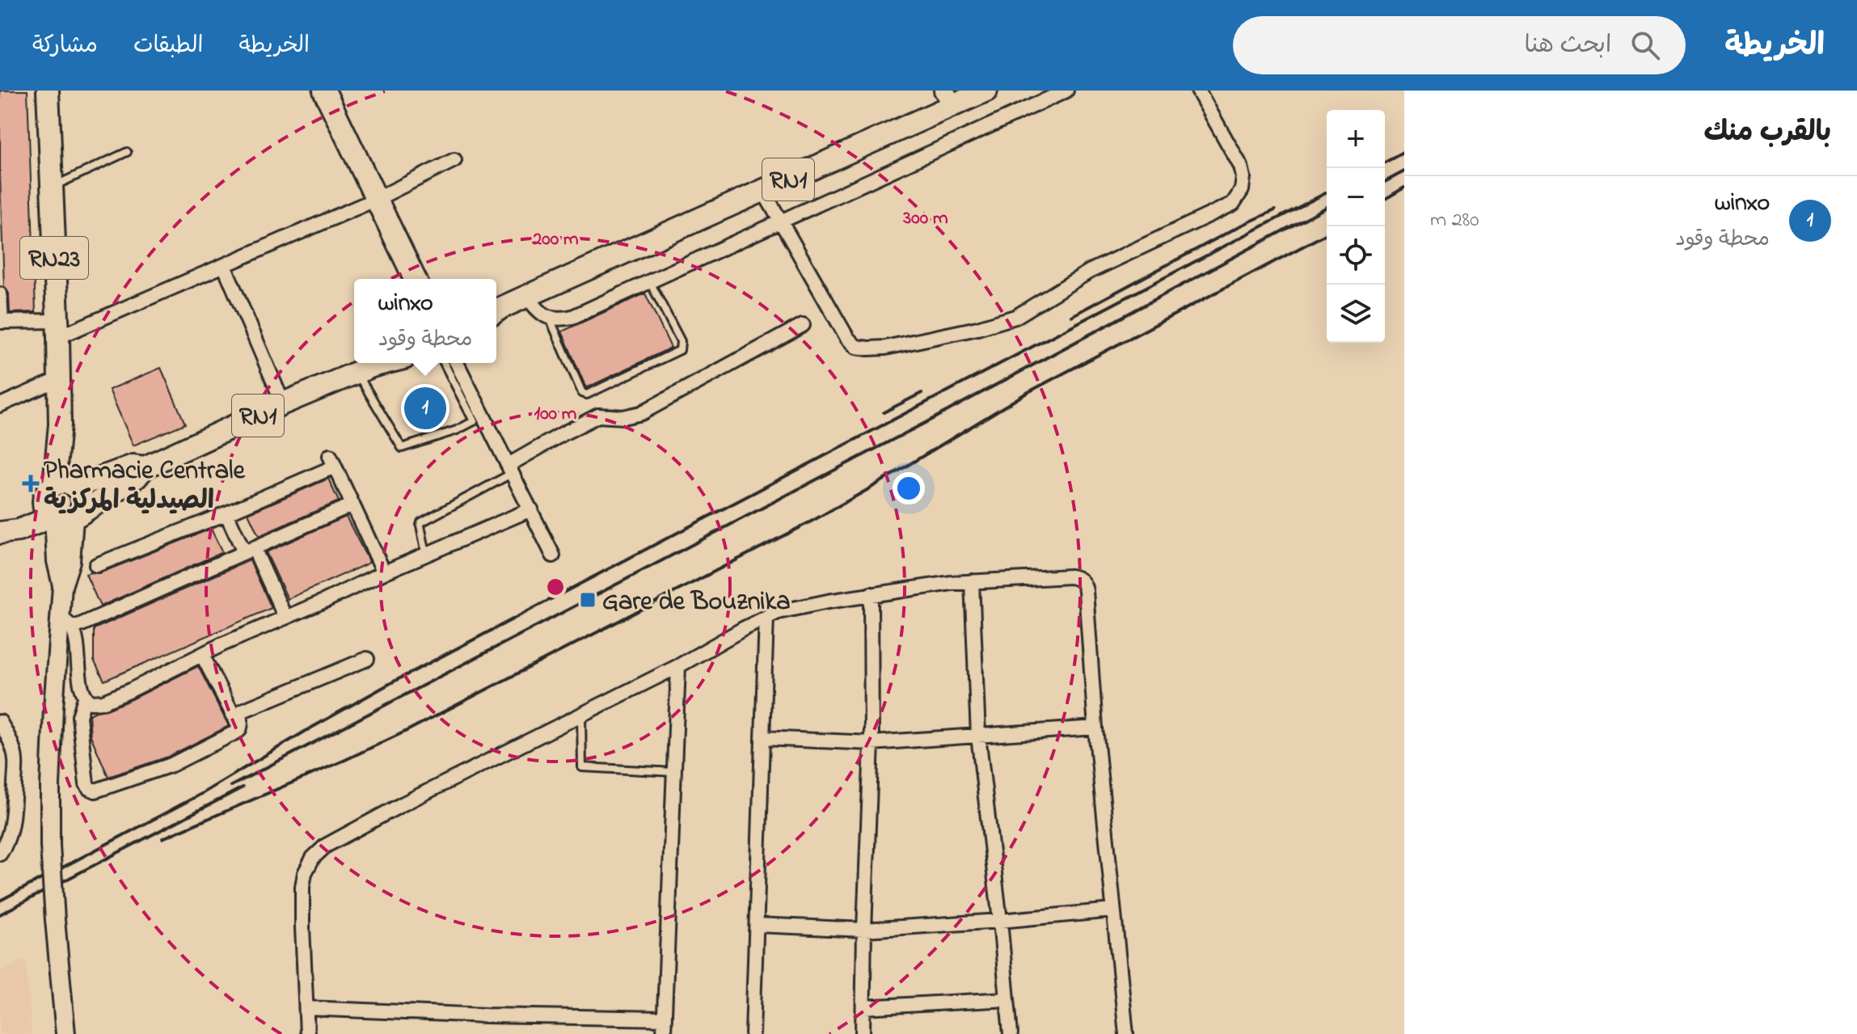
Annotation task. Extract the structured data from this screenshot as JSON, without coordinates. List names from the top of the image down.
{
  "streets": {
    "main road": ["RN1", "RN23"]
  },
  "crossings": [
    ["RN1", "RN23"]
  ],
  "places": {
    "health": ["Pharmacie Centrale الصيدلية المركزية"],
    "transit": ["Gare de Bouznika"]
  },
  "page": {
    "header": "الخريطة",
    "search": "ابحث هنا",
    "nav": ["الخريطة", "الطبقات", "مشاركة"],
    "heading": "بالقرب منك",
    "map_buttons": ["+", "−"],
    "list": [
      {
        "mark": "1",
        "name": "winxo",
        "note": "محطة وقود",
        "value": "280 m"
      }
    ],
    "popup": ["winxo", "محطة وقود"],
    "pins": "1"
  },
  "rings": ["300 m", "200 m", "100 m"]
}
